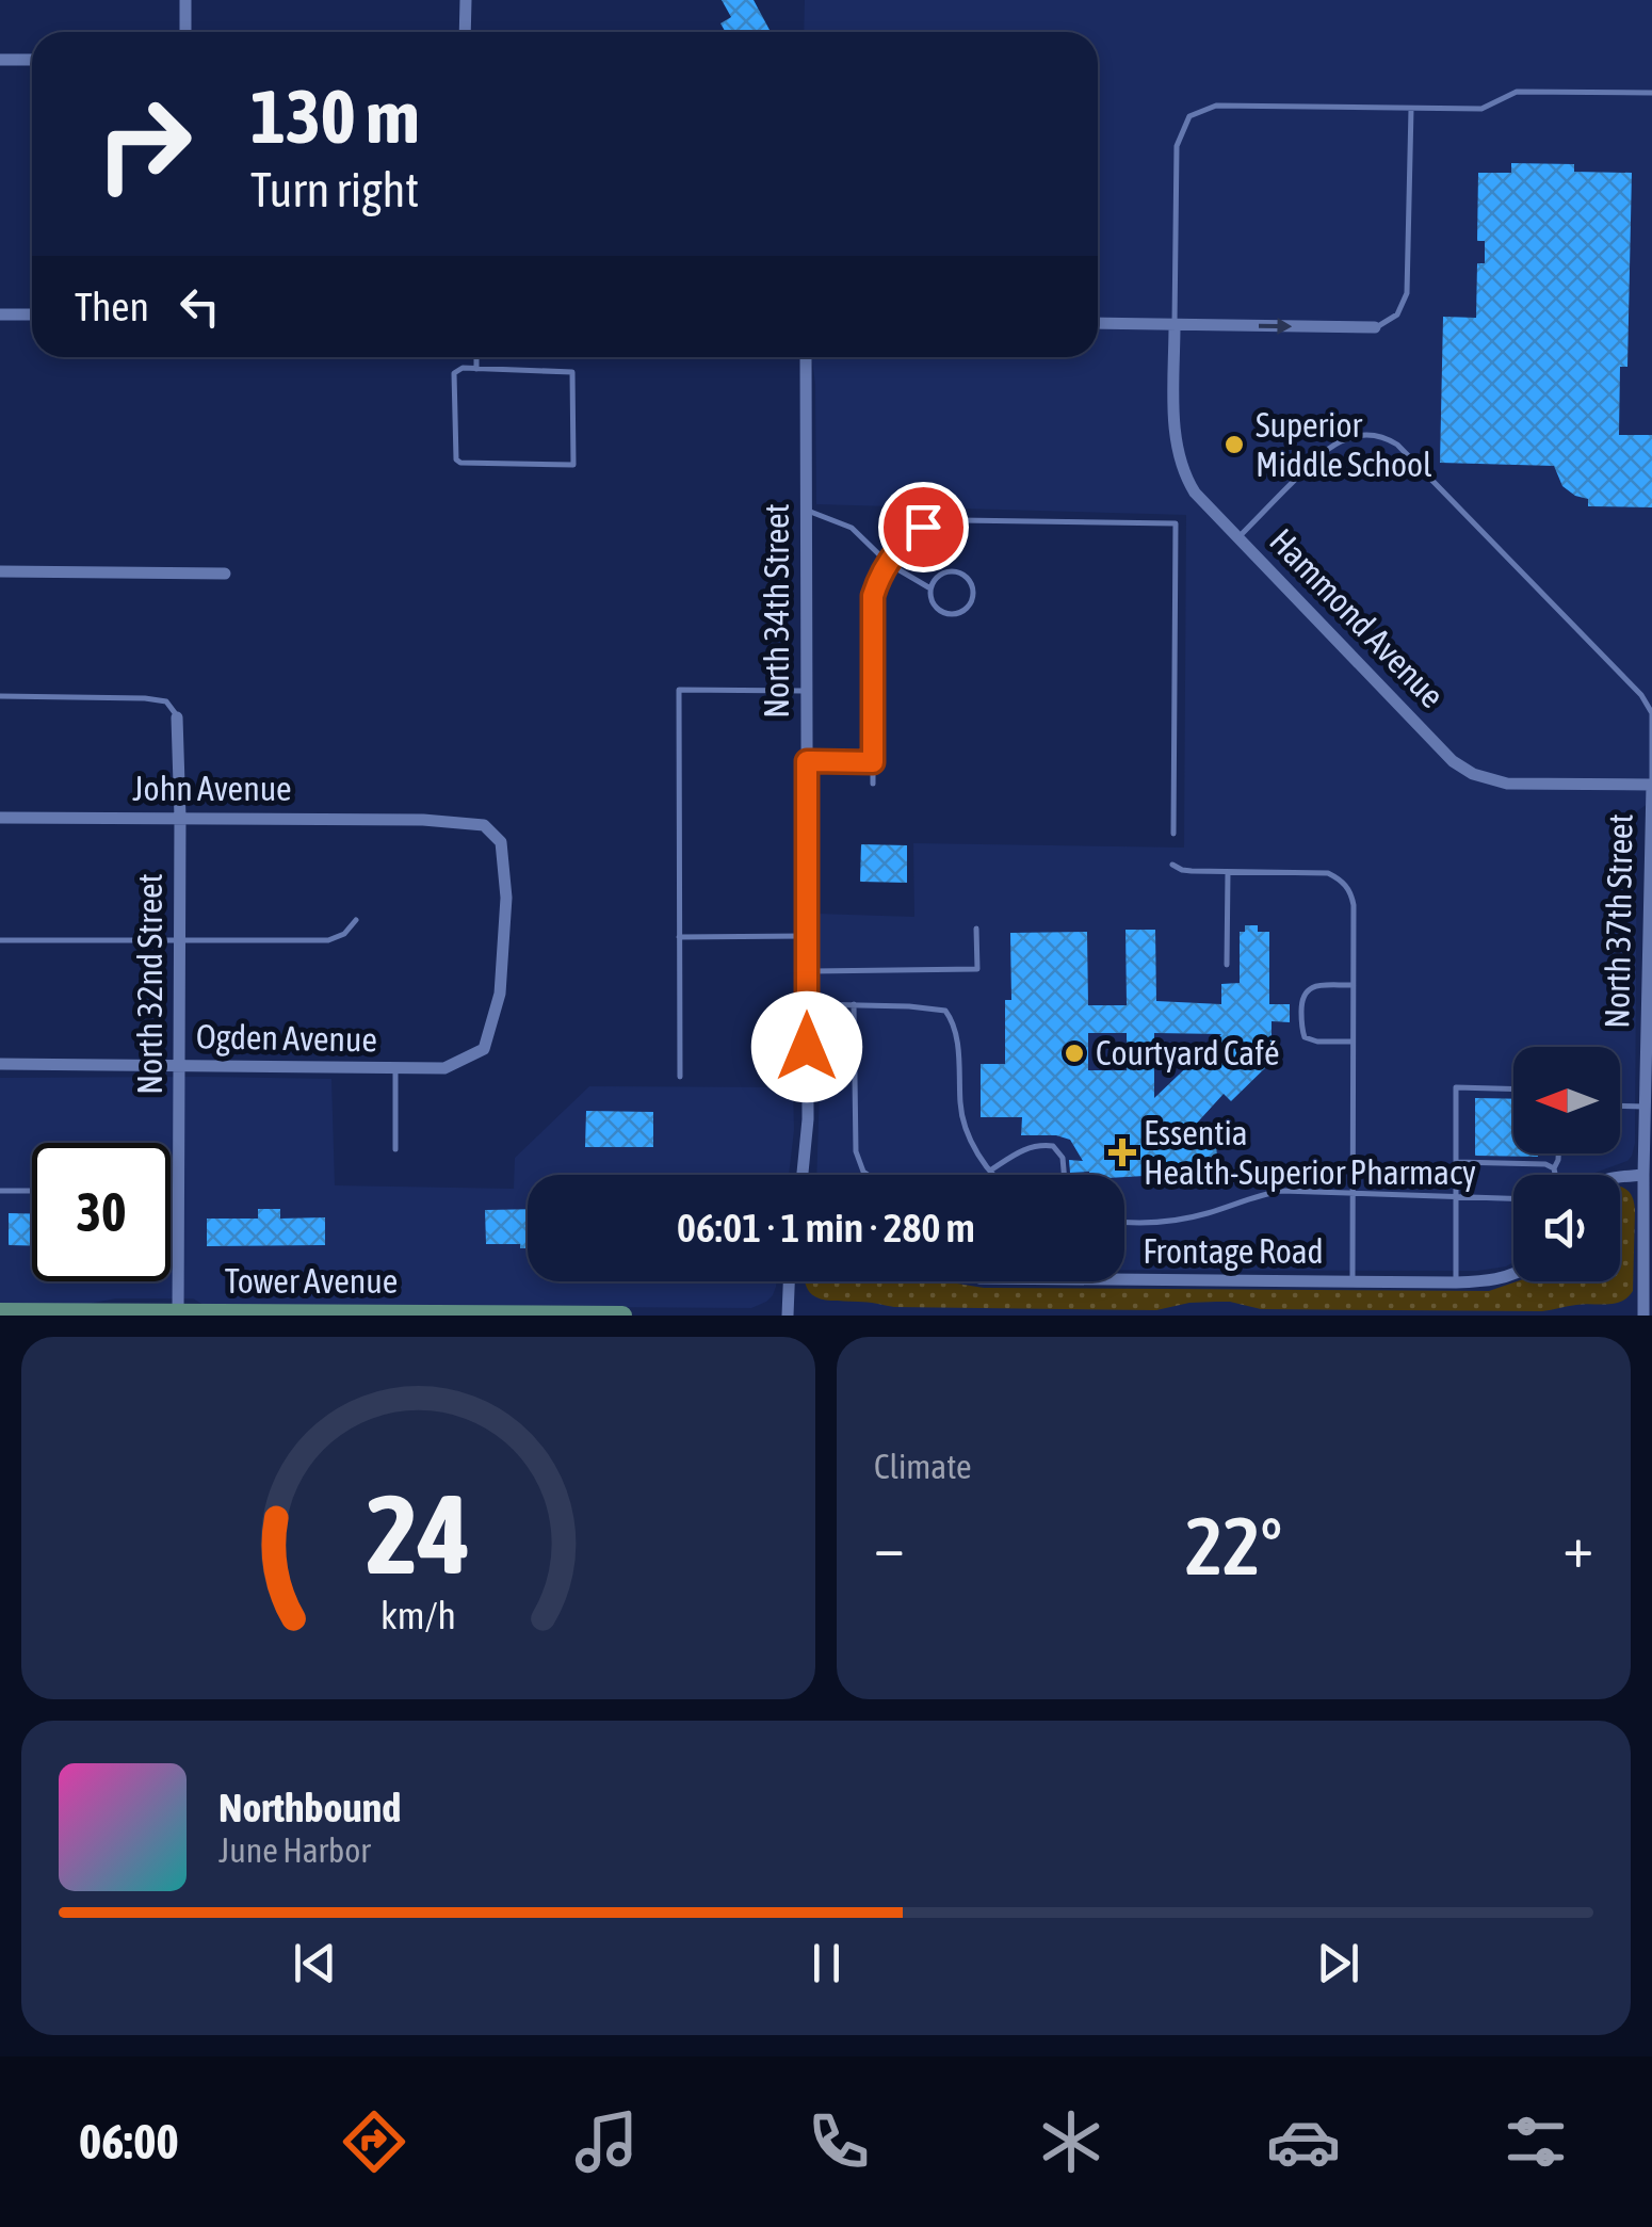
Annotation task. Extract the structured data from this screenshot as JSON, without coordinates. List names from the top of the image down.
{
  "streets": {
    "main road": ["Tower Avenue"],
    "street": [
      "North 34th Street",
      "Hammond Avenue",
      "John Avenue",
      "North 37th Street",
      "North 32nd Street",
      "Ogden Avenue",
      "Frontage Road"
    ]
  },
  "crossings": [
    ["Hammond Avenue", "North 37th Street"],
    ["John Avenue", "North 32nd Street"],
    ["John Avenue", "Ogden Avenue"],
    ["North 32nd Street", "Ogden Avenue"],
    ["North 32nd Street", "Tower Avenue"]
  ],
  "places": {
    "other": ["Superior Middle School", "Courtyard Café"],
    "health": ["Essentia Health-Superior Pharmacy"]
  },
  "north": "left",
  "page": {
    "turn": ["130 m", "Turn right"],
    "then": "Then",
    "limit": "30",
    "trip": "06:01 · 1 min · 280 m",
    "tile": "Climate",
    "heat": ["−", "22°", "+"],
    "song": ["Northbound", "June Harbor"],
    "tabs": "06:00",
    "gauge": ["24", "km/h"]
  }
}
